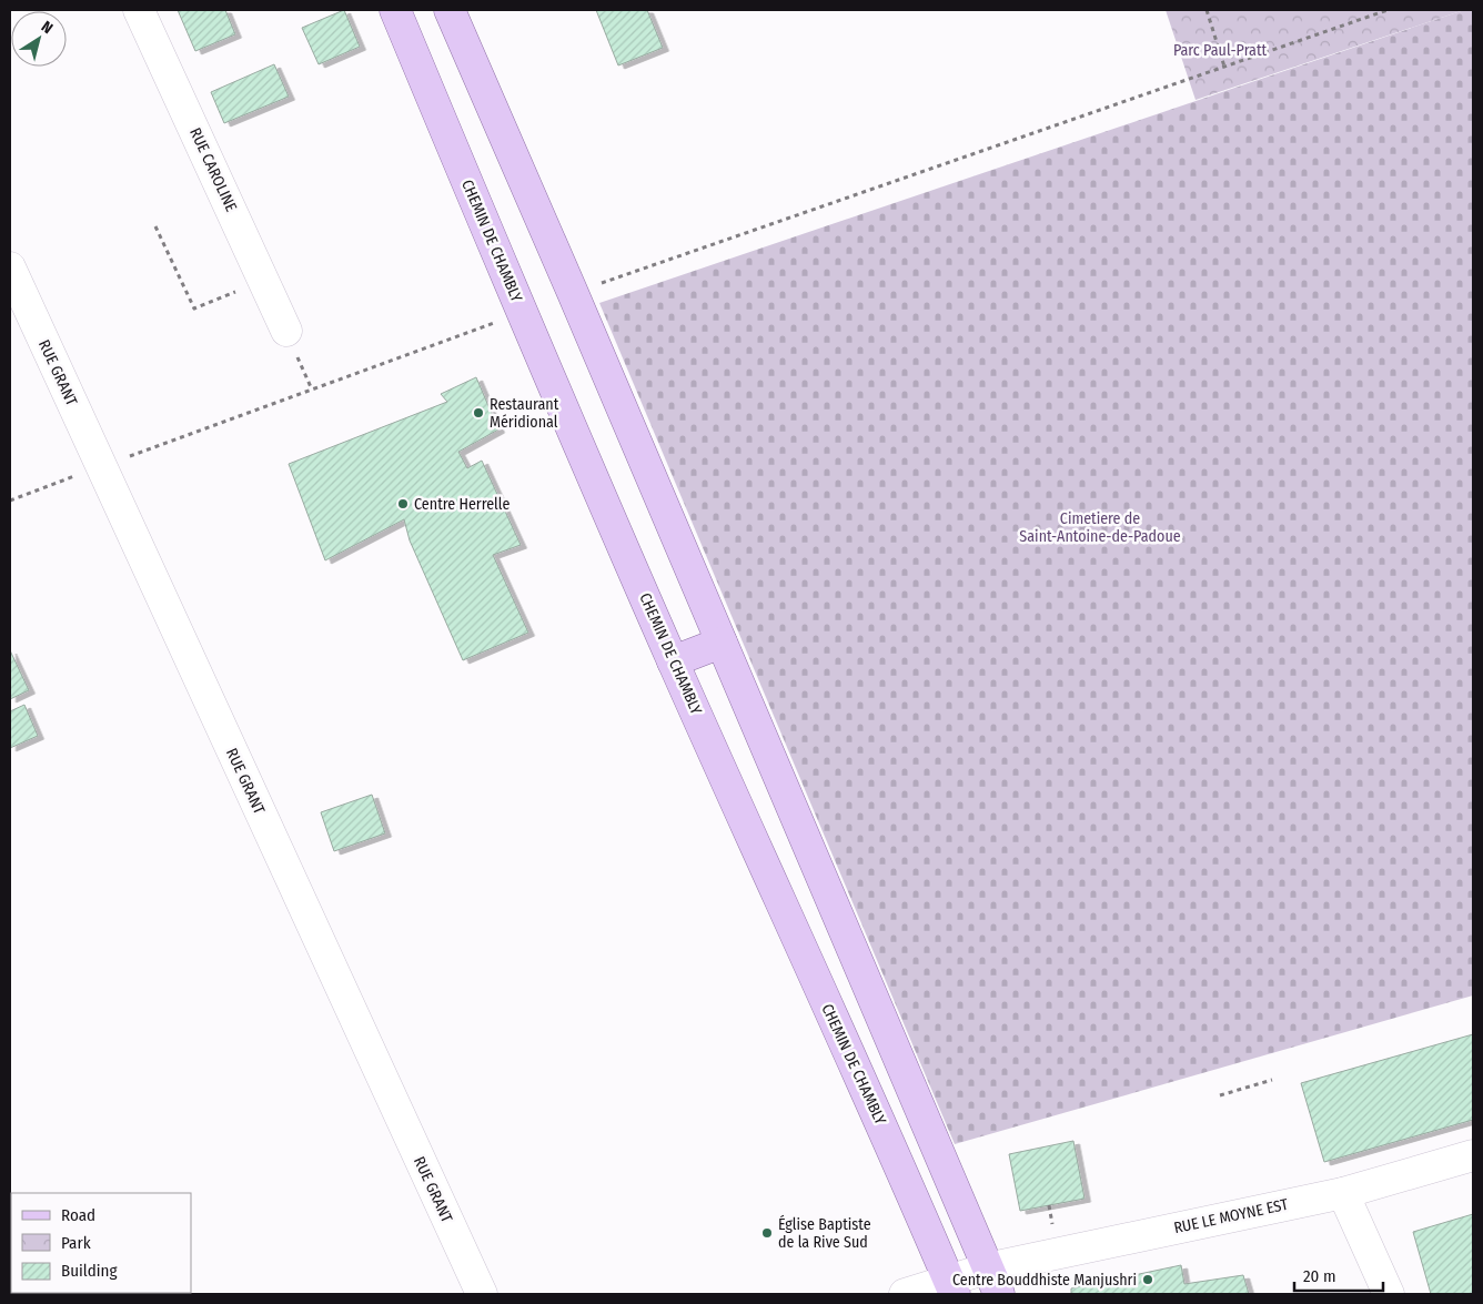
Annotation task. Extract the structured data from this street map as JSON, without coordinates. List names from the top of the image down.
{
  "streets": {
    "main road": ["CHEMIN DE CHAMBLY"],
    "street": ["RUE CAROLINE", "RUE GRANT", "RUE LE MOYNE EST"]
  },
  "crossings": [
    ["CHEMIN DE CHAMBLY", "RUE LE MOYNE EST"]
  ],
  "parks": ["Parc Paul-Pratt", "Cimetiere de Saint-Antoine-de-Padoue"],
  "places": [
    "Restaurant Méridional",
    "Centre Herrelle",
    "Église Baptiste de la Rive Sud",
    "Centre Bouddhiste Manjushri"
  ],
  "legend": ["Road", "Park", "Building"],
  "scale_bar": "20 m",
  "north": "top right"
}
